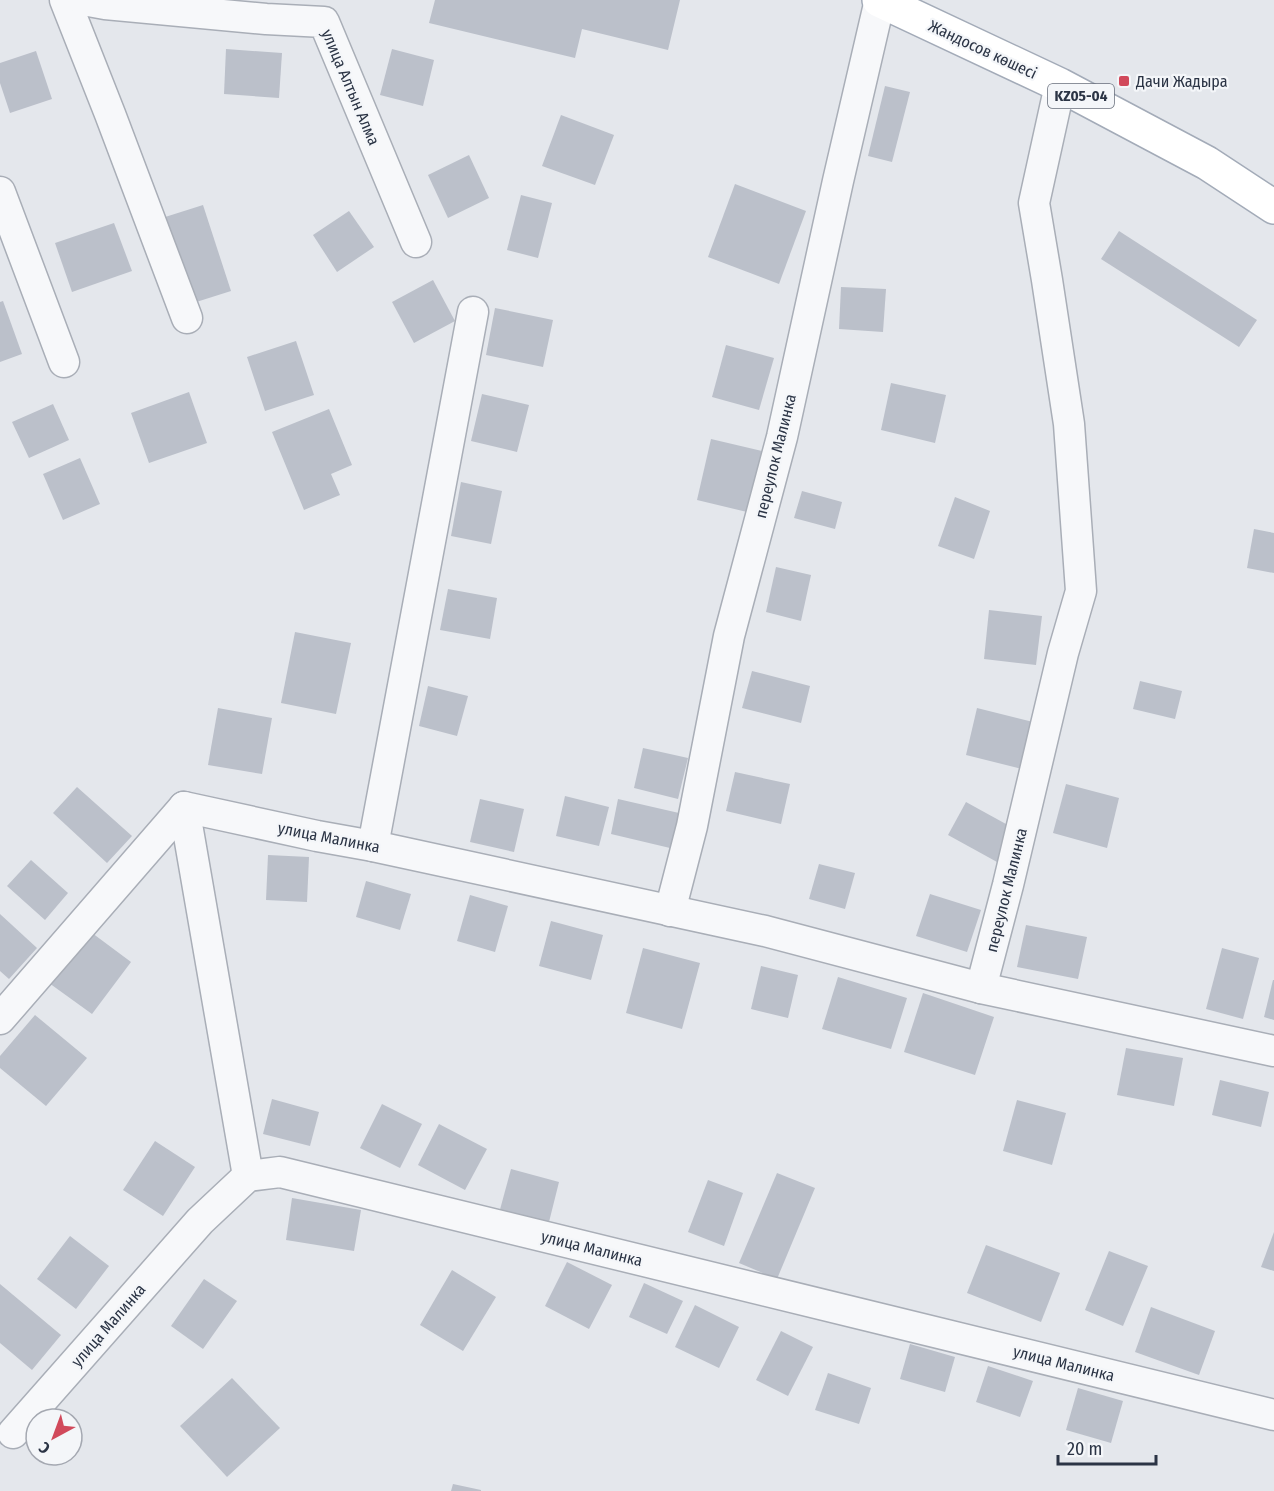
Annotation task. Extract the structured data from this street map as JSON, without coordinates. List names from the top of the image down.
{
  "streets": {
    "main road": ["Жандосов көшесі", "KZ05-04"],
    "street": ["улица Алтын Алма", "переулок Малинка", "улица Малинка"]
  },
  "crossings": [
    ["Жандосов көшесі", "переулок Малинка"],
    ["переулок Малинка", "улица Малинка"]
  ],
  "places": {
    "transit": ["Дачи Жадыра"]
  },
  "scale_bar": "20 m",
  "north": "bottom left"
}
